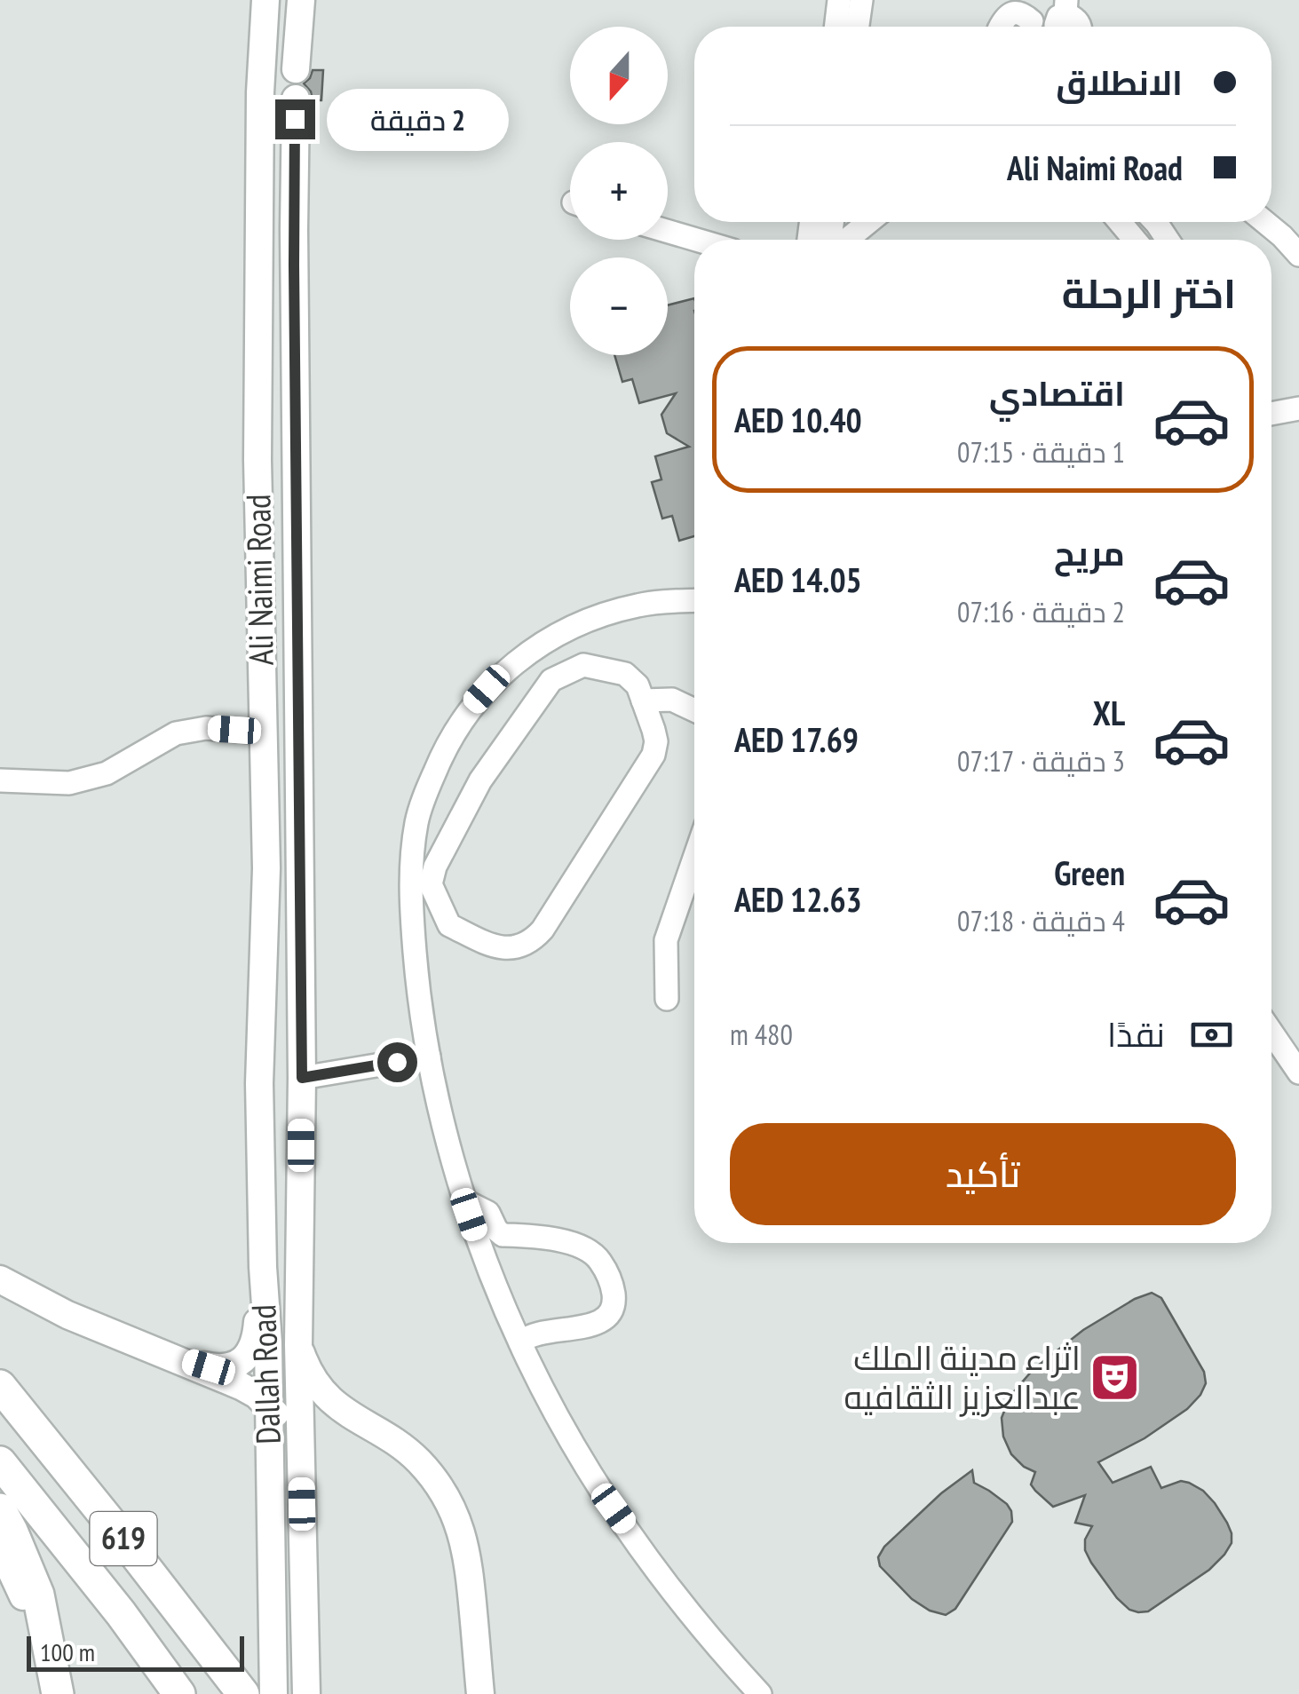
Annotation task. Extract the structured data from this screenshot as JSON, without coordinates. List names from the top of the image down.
{
  "streets": {
    "highway": ["619"],
    "main road": ["Ali Naimi Road", "Dallah Road"]
  },
  "crossings": [
    ["Ali Naimi Road", "Dallah Road"]
  ],
  "places": {
    "theatre": ["اثراء مدينة الملك عبدالعزيز الثقافيه"]
  },
  "scale_bar": "100 m",
  "north": "bottom",
  "page": {
    "map_buttons": ["+", "−"],
    "banner": ["الانطلاق", "Ali Naimi Road"],
    "bubble": "2 دقيقة",
    "heading": "اختر الرحلة",
    "list": [
      {
        "name": "اقتصادي",
        "note": "1 دقيقة · 07:15",
        "value": "AED 10.40"
      },
      {
        "name": "مريح",
        "note": "2 دقيقة · 07:16",
        "value": "AED 14.05"
      },
      {
        "name": "XL",
        "note": "3 دقيقة · 07:17",
        "value": "AED 17.69"
      },
      {
        "name": "Green",
        "note": "4 دقيقة · 07:18",
        "value": "AED 12.63"
      }
    ],
    "pay": ["نقدًا", "480 m"],
    "buttons": "تأكيد",
    "scale": "100 m"
  }
}
